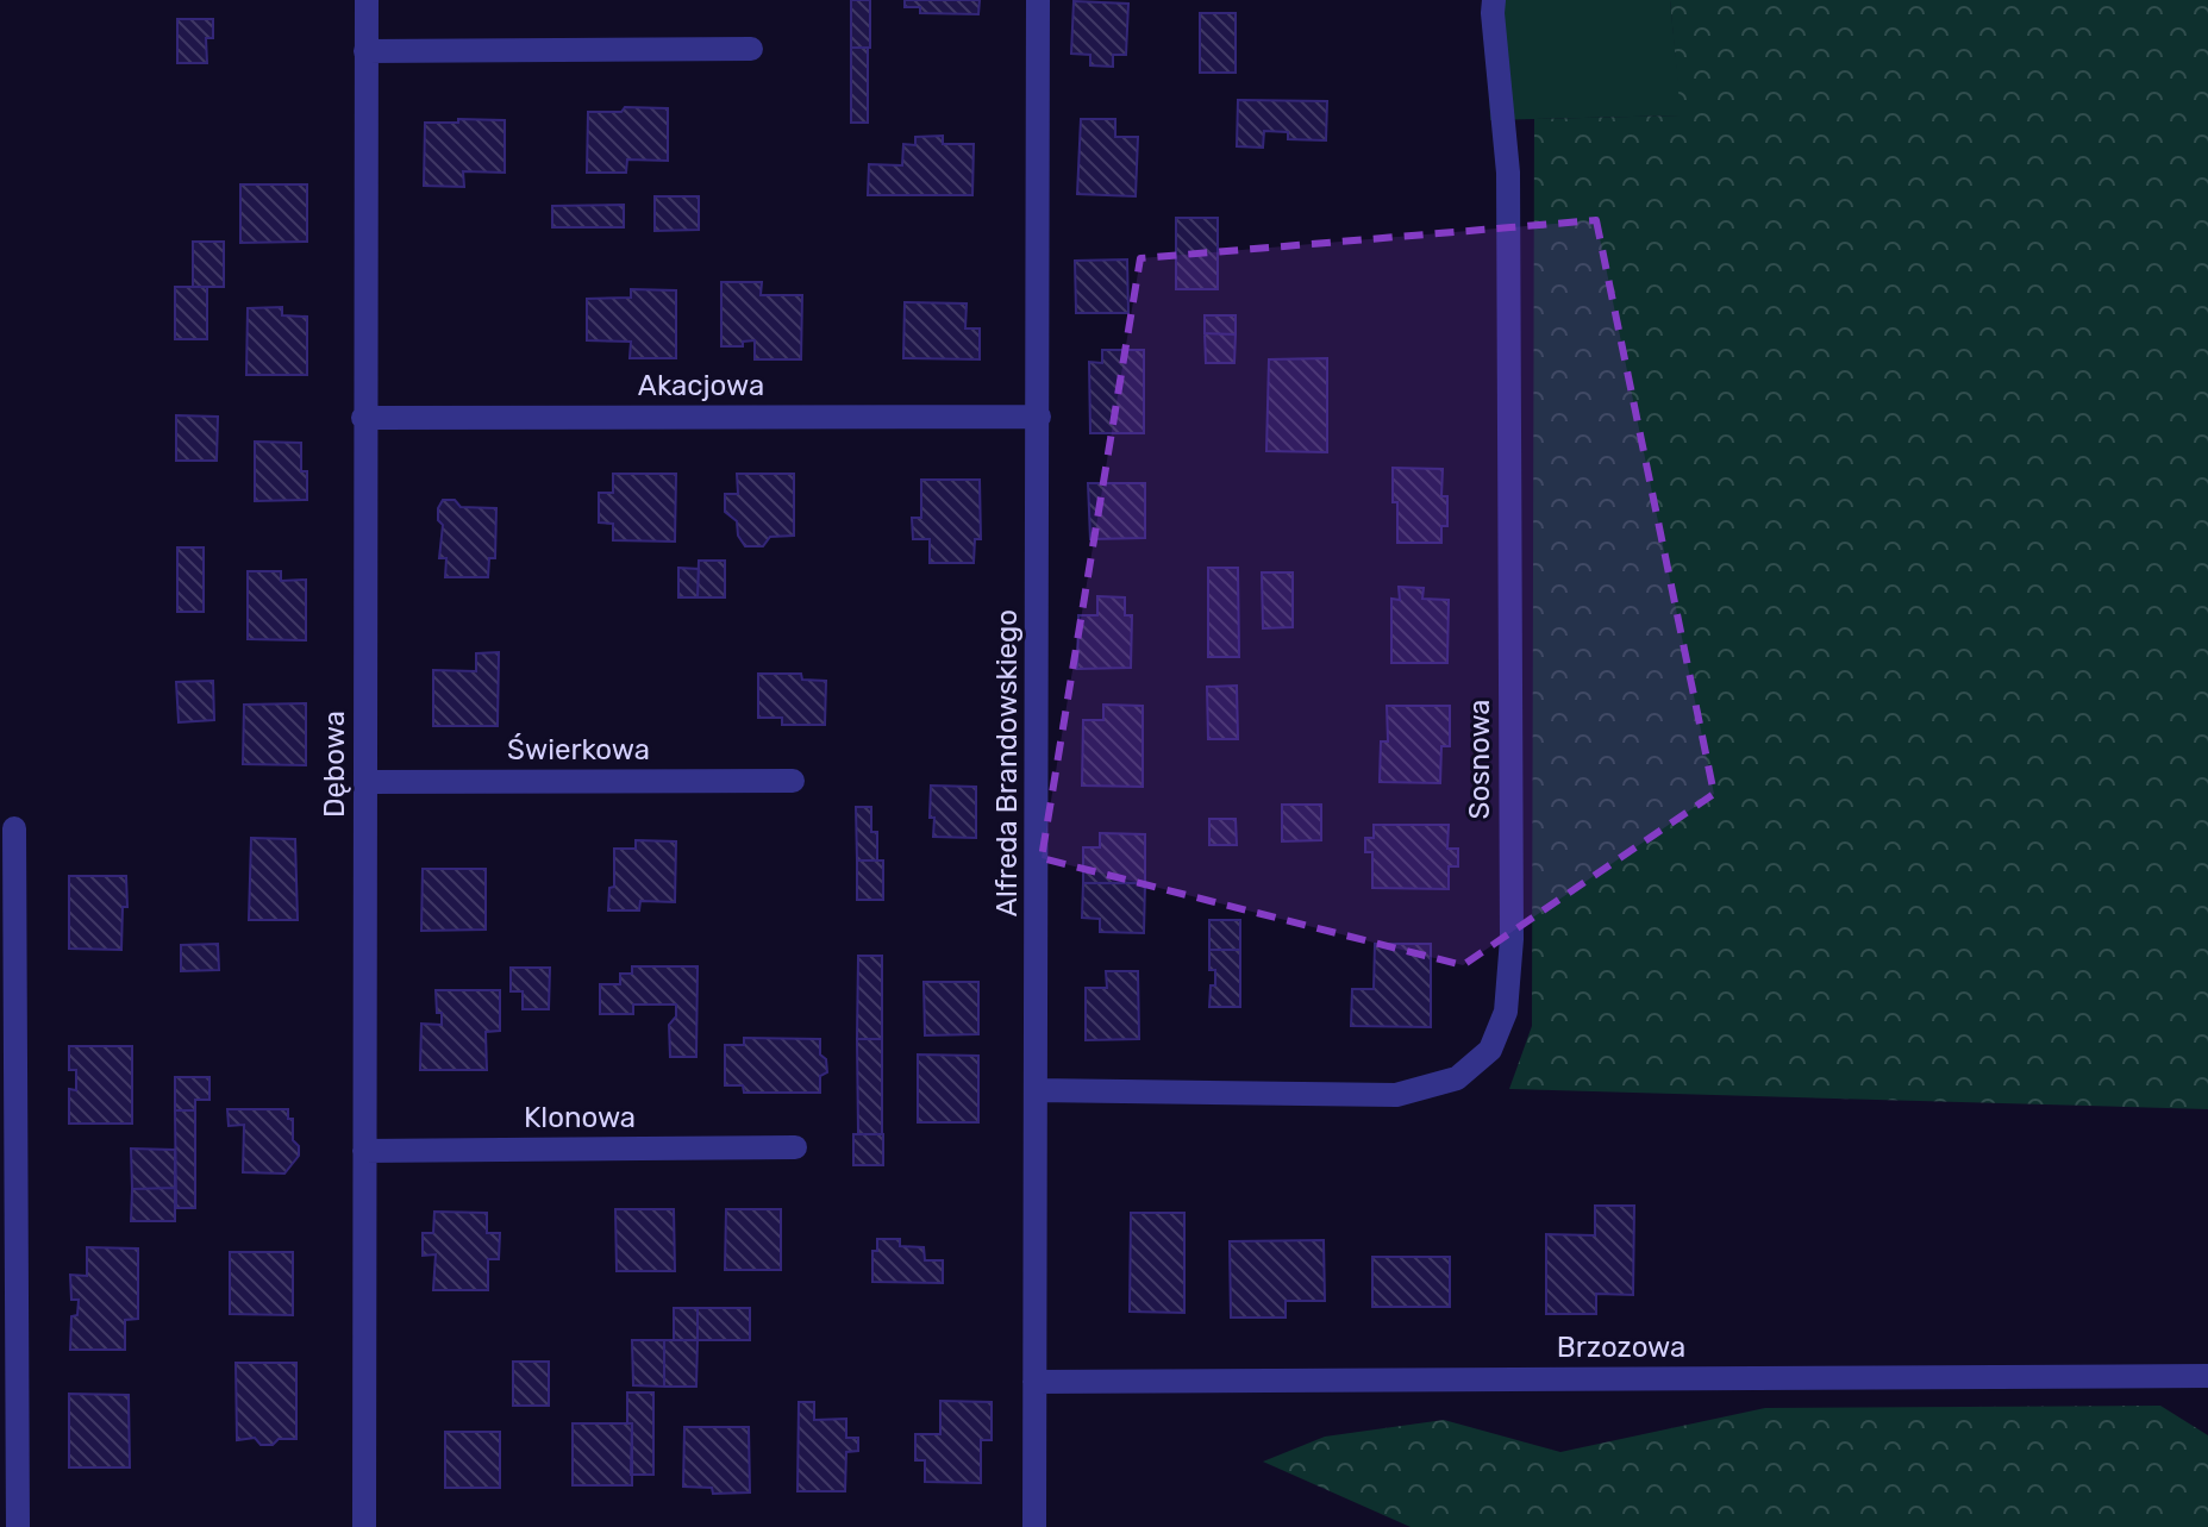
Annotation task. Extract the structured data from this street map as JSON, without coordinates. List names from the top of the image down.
{
  "streets": {
    "street": [
      "Akacjowa",
      "Świerkowa",
      "Sosnowa",
      "Alfreda Brandowskiego",
      "Dębowa",
      "Klonowa",
      "Brzozowa"
    ]
  },
  "crossings": [
    ["Akacjowa", "Alfreda Brandowskiego"],
    ["Akacjowa", "Dębowa"],
    ["Świerkowa", "Dębowa"],
    ["Sosnowa", "Alfreda Brandowskiego"],
    ["Alfreda Brandowskiego", "Brzozowa"],
    ["Dębowa", "Klonowa"]
  ]
}
